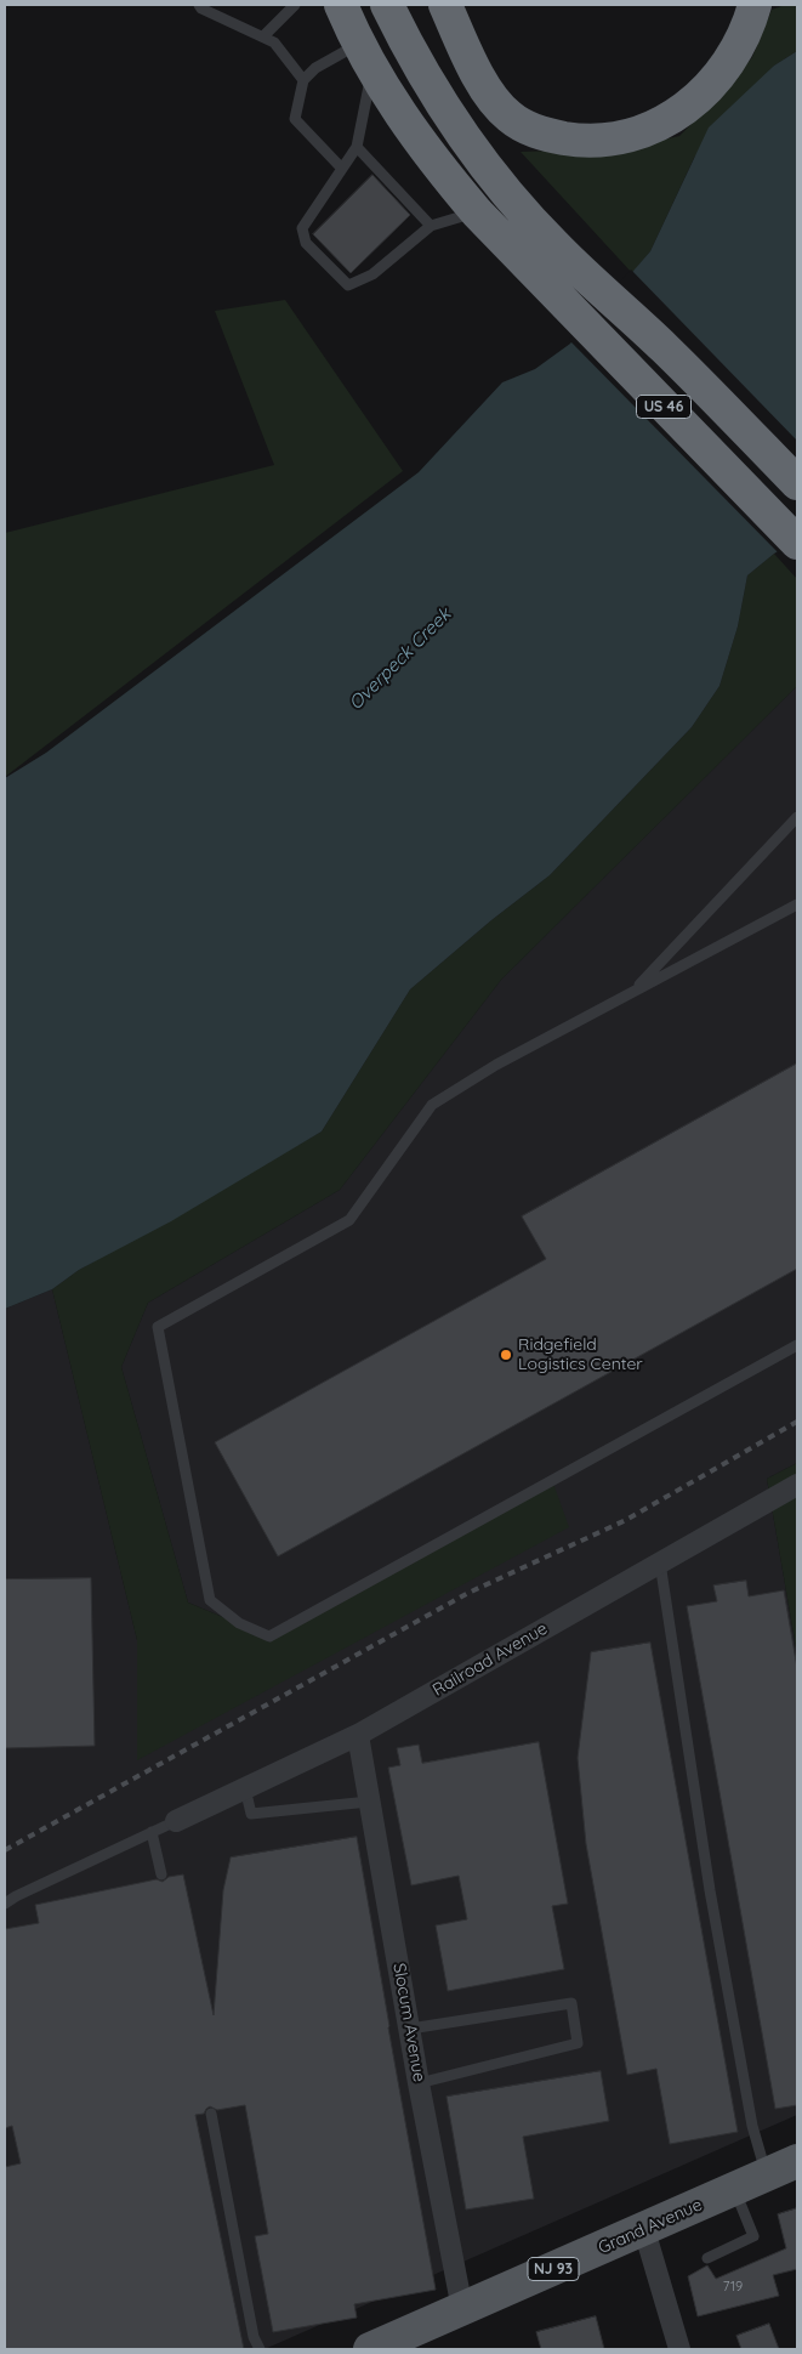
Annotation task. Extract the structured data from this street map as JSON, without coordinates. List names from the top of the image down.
{
  "streets": {
    "highway": ["US 46"],
    "main road": ["Grand Avenue", "NJ 93"],
    "street": ["Railroad Avenue", "Slocum Avenue"]
  },
  "crossings": [
    ["Railroad Avenue", "Slocum Avenue"],
    ["Slocum Avenue", "Grand Avenue"]
  ],
  "water": ["Overpeck Creek"],
  "places": ["Ridgefield Logistics Center"],
  "house_numbers": ["719"]
}
